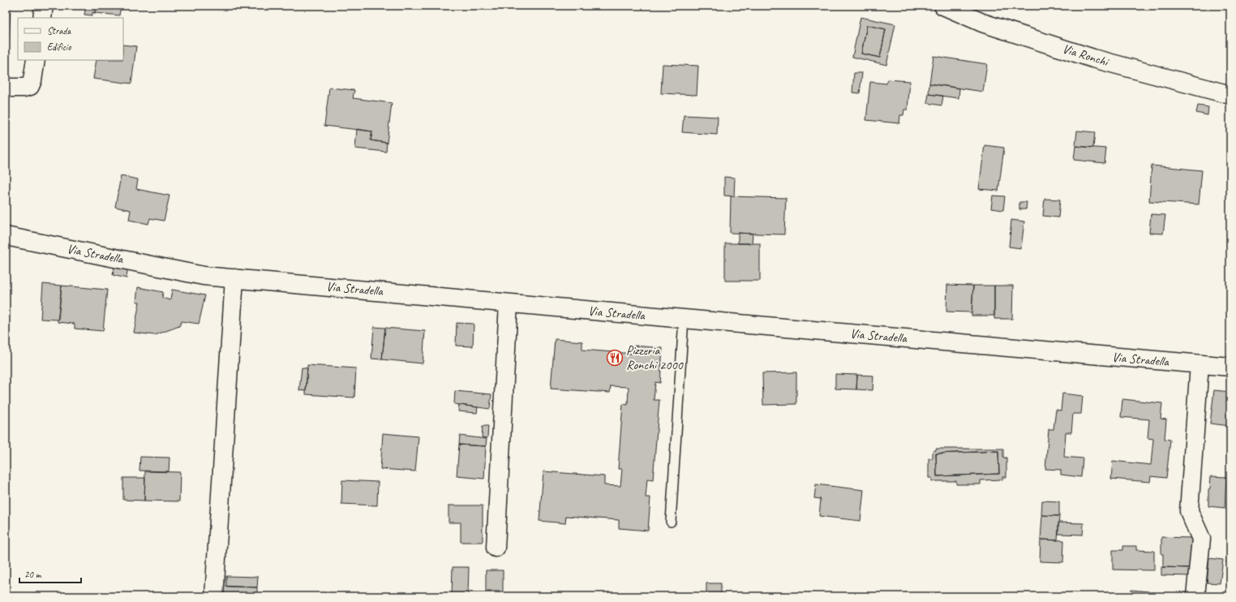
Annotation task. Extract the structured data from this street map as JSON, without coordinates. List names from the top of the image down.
{
  "streets": {
    "street": ["Via Ronchi", "Via Stradella"]
  },
  "places": {
    "restaurant": ["Pizzeria Ronchi 2000"]
  },
  "legend": ["Strada", "Edificio"],
  "scale_bar": "20 m"
}
